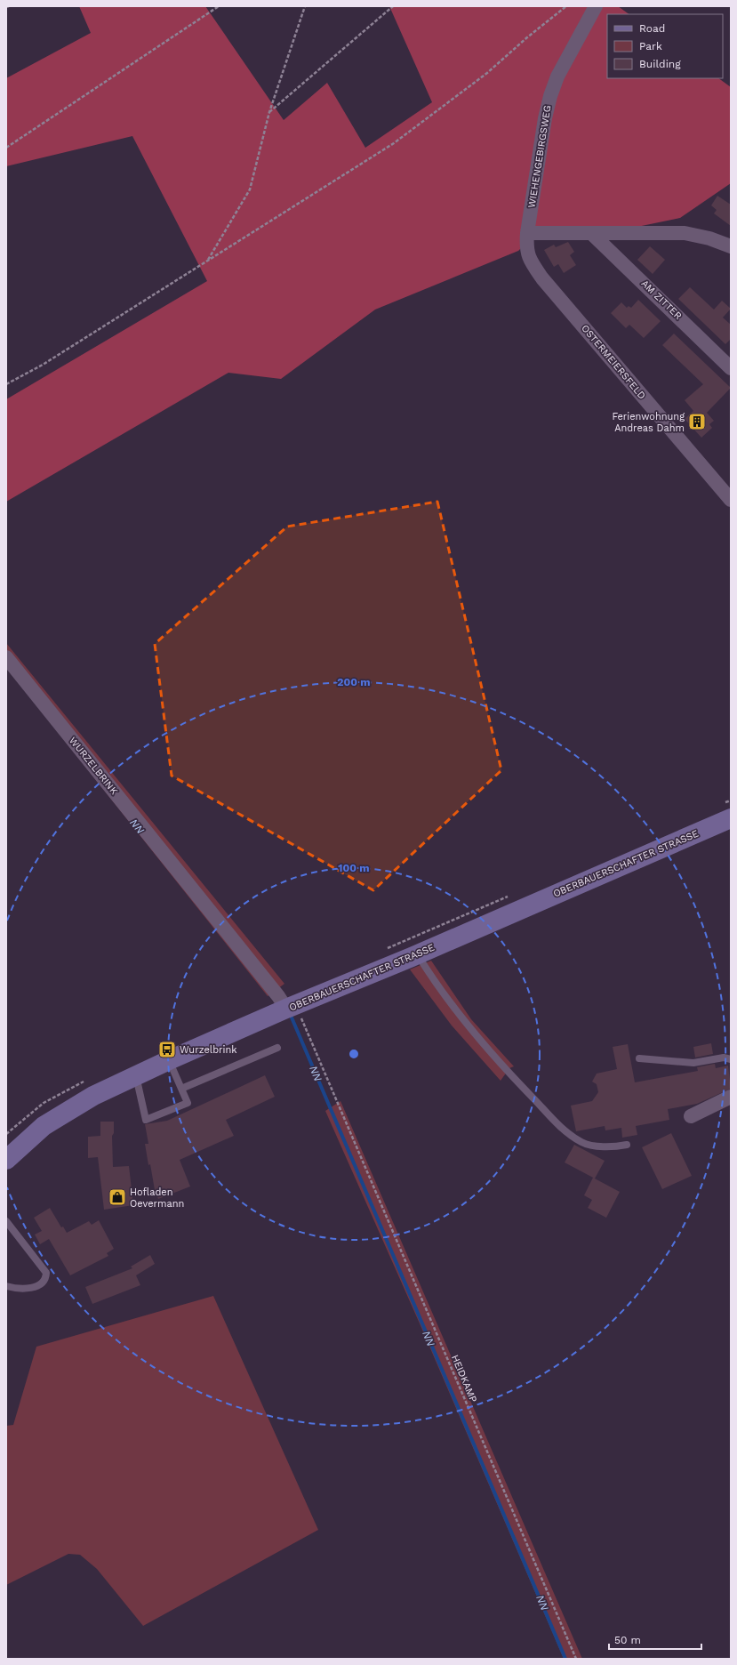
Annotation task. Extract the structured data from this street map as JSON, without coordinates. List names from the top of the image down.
{
  "streets": {
    "main road": ["OBERBAUERSCHAFTER STRASSE"],
    "street": [
      "WIEHENGEBIRGSWEG",
      "AM ZITTER",
      "OSTERMEIERSFELD",
      "WURZELBRINK"
    ],
    "path": ["HEIDKAMP"]
  },
  "crossings": [
    ["WIEHENGEBIRGSWEG", "OSTERMEIERSFELD"],
    ["WURZELBRINK", "OBERBAUERSCHAFTER STRASSE"],
    ["WURZELBRINK", "HEIDKAMP"],
    ["OBERBAUERSCHAFTER STRASSE", "HEIDKAMP"]
  ],
  "water": ["NN"],
  "places": {
    "building": ["Ferienwohnung Andreas Dahm"],
    "bus stop": ["Wurzelbrink"],
    "shop": ["Hofladen Oevermann"]
  },
  "legend": ["Road", "Park", "Building"],
  "scale_bar": "50 m",
  "rings": ["200 m", "100 m"]
}
